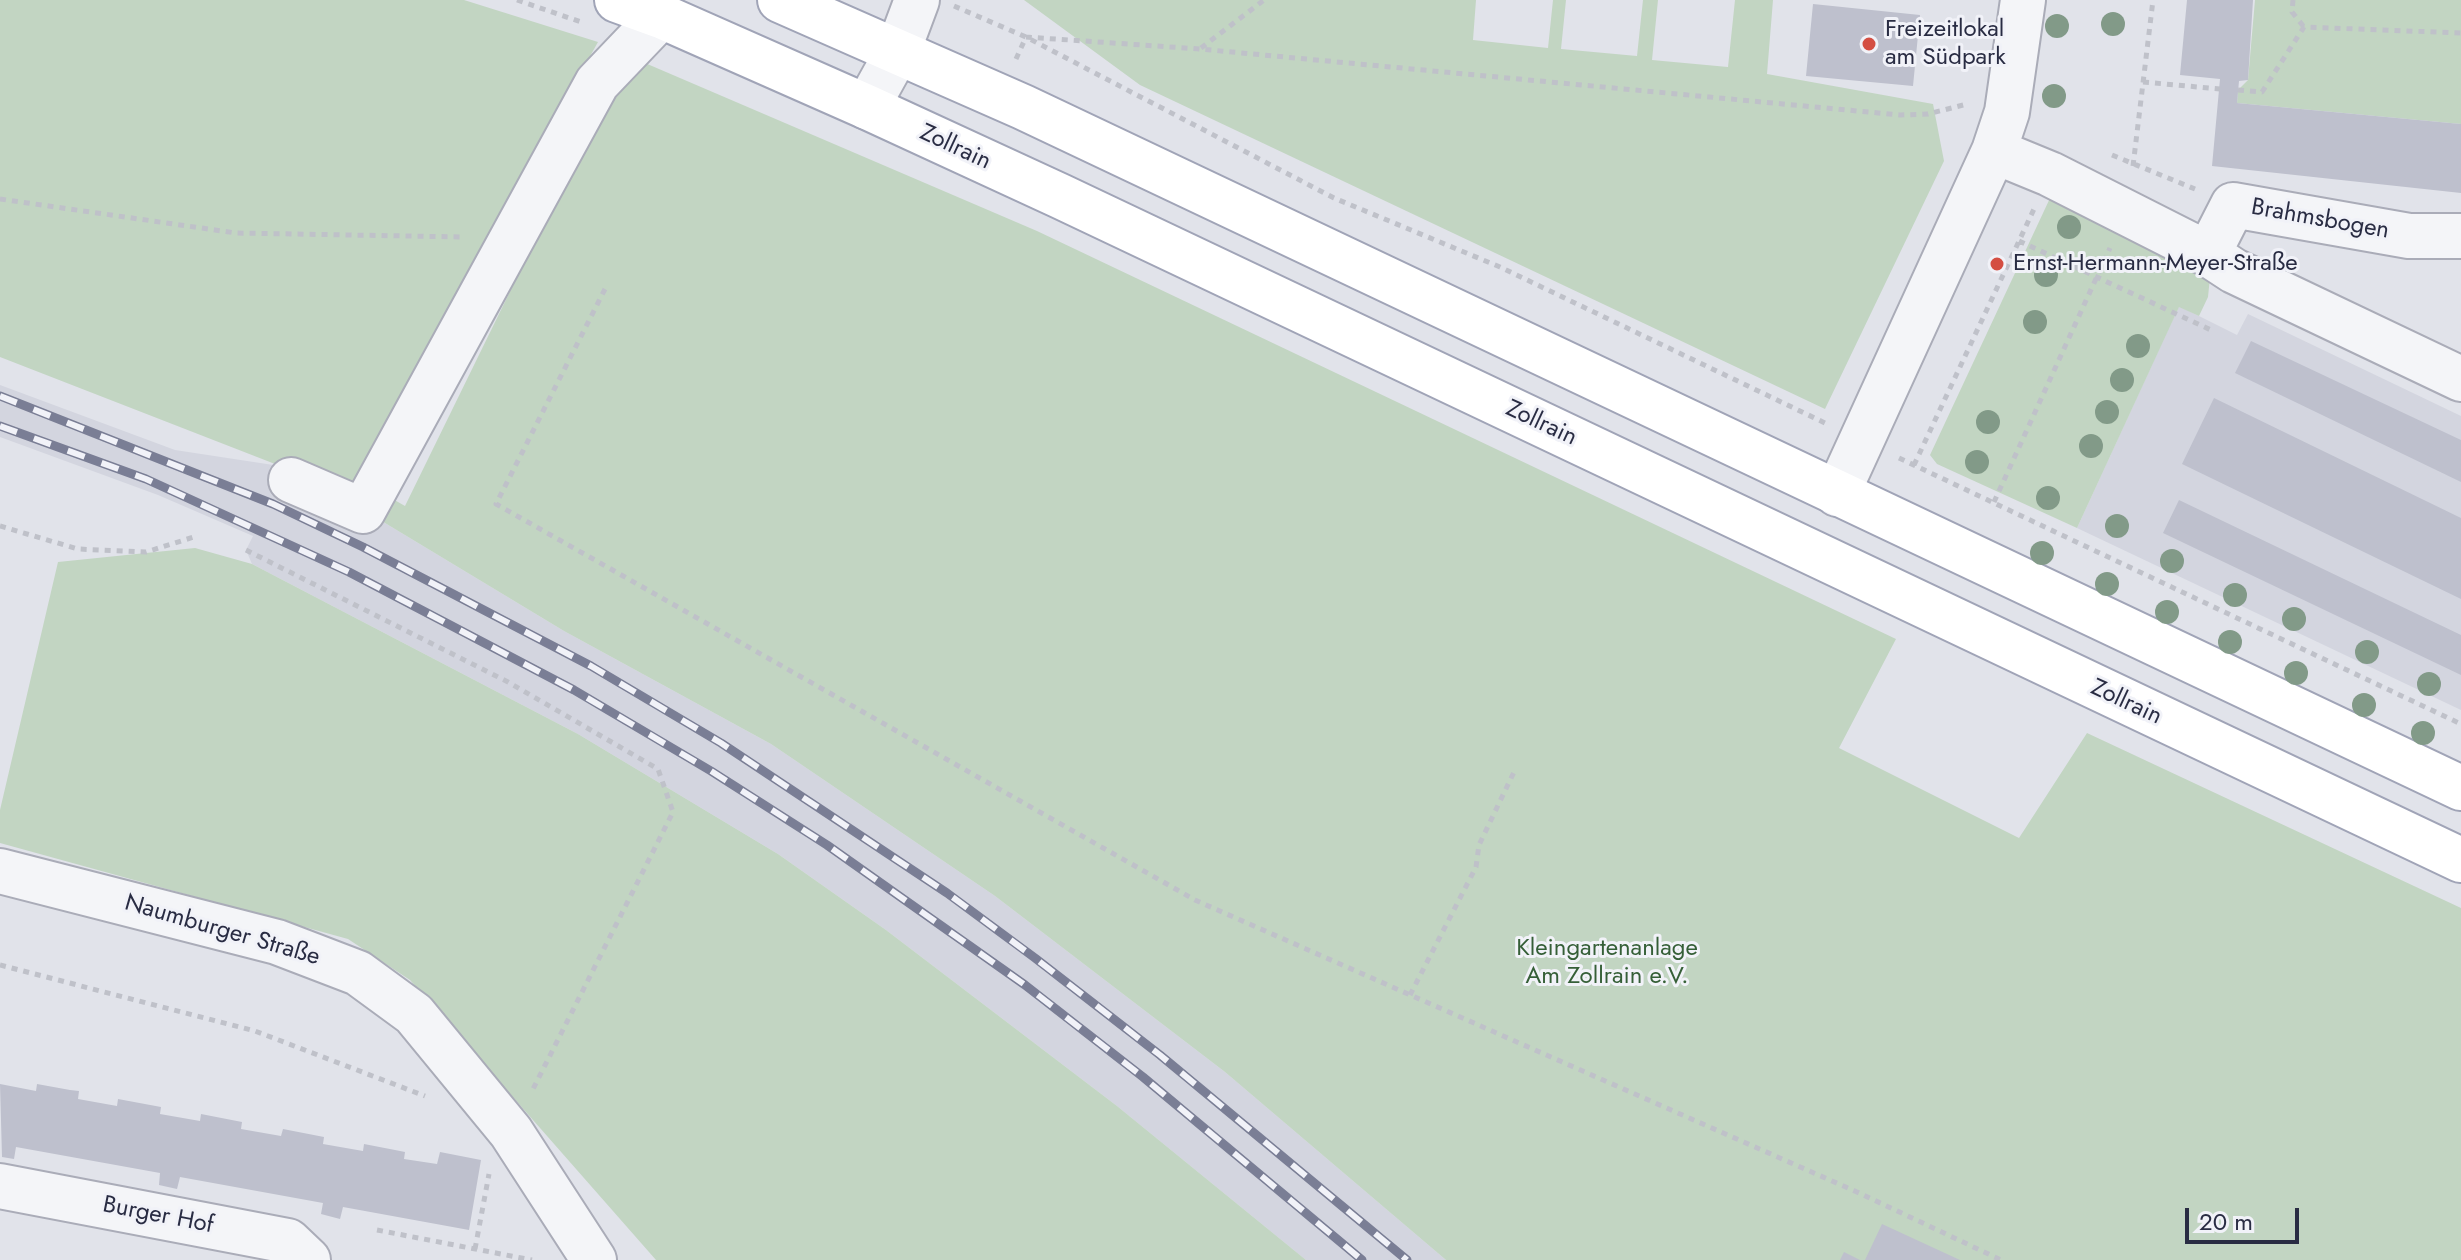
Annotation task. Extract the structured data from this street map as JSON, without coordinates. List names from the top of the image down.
{
  "streets": {
    "main road": ["Zollrain"],
    "street": ["Brahmsbogen", "Naumburger Straße", "Burger Hof"]
  },
  "parks": ["Kleingartenanlage Am Zollrain e.V."],
  "places": ["Freizeitlokal am Südpark", "Ernst-Hermann-Meyer-Straße"],
  "scale_bar": "20 m"
}
